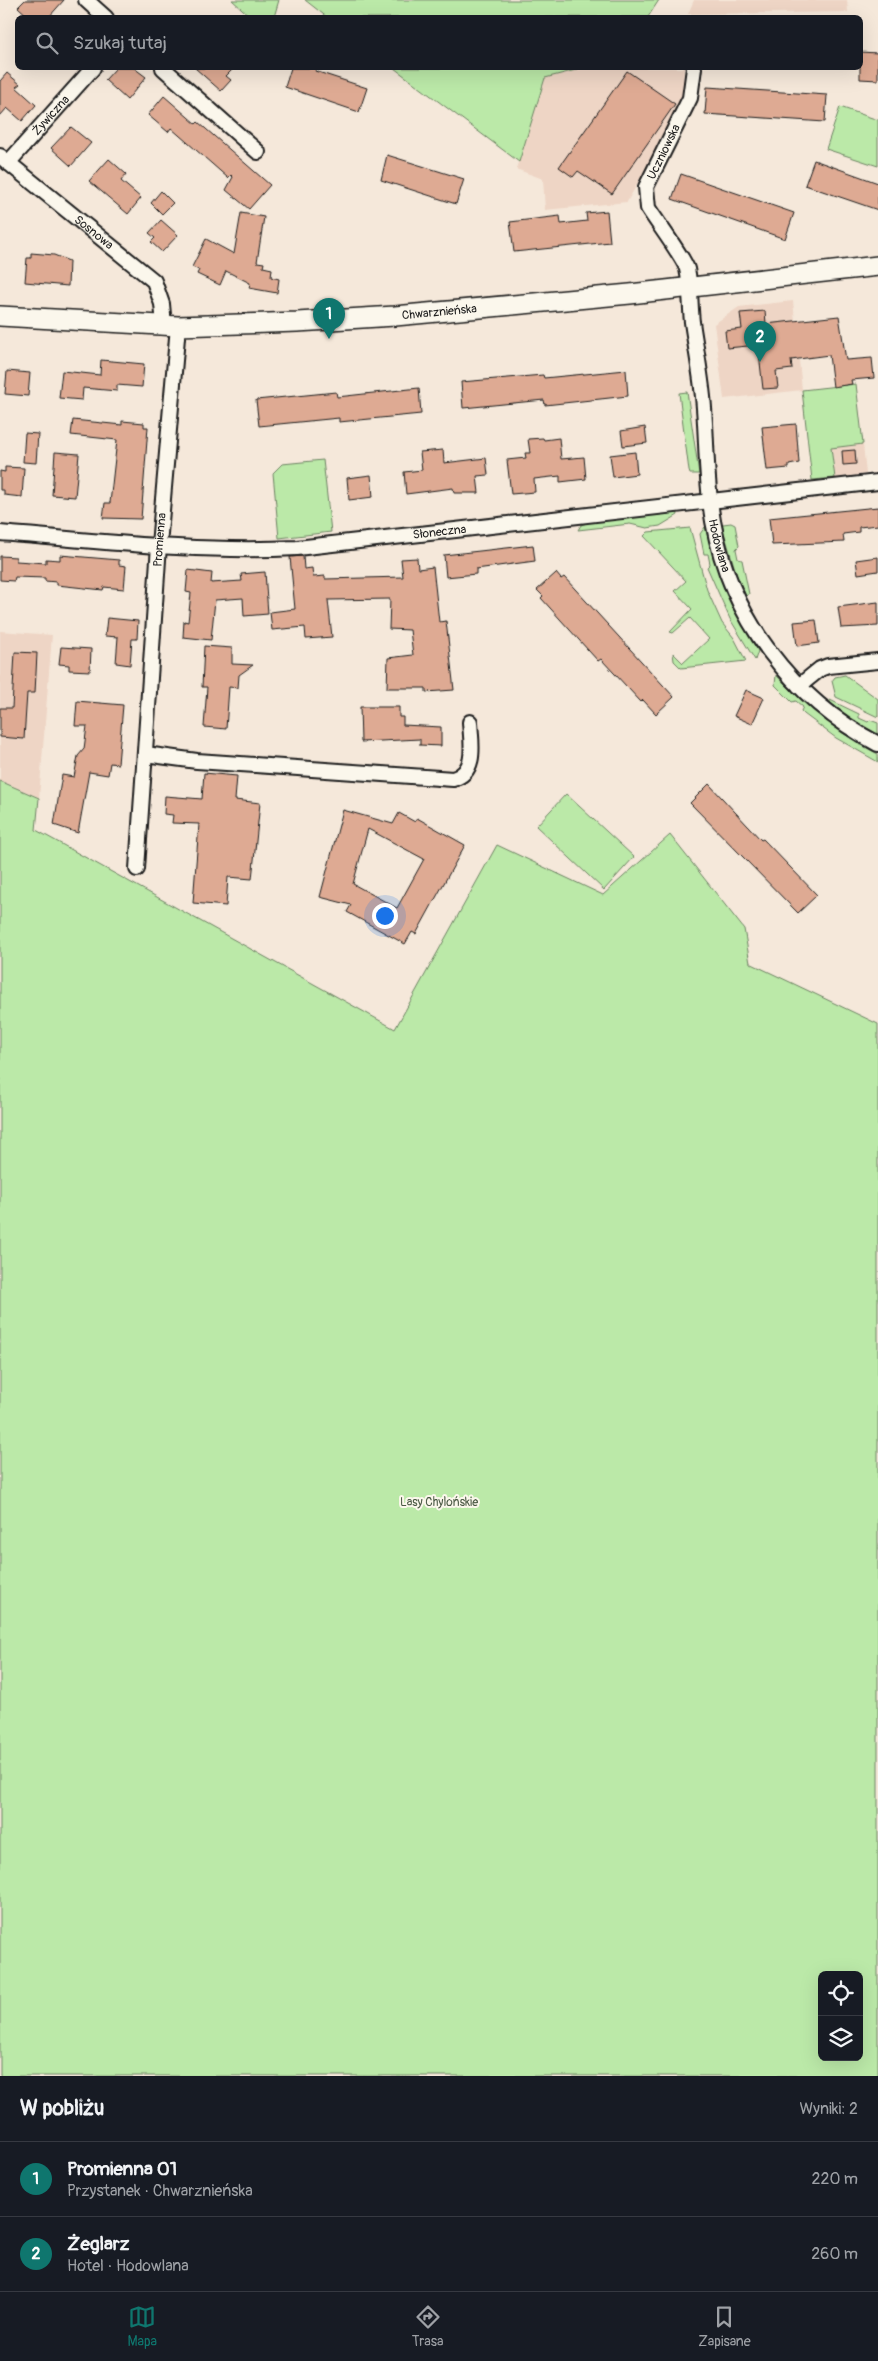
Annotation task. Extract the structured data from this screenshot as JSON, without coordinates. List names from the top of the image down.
{
  "streets": {
    "main road": ["Chwarznieńska"],
    "street": [
      "Żywiczna",
      "Uczniowska",
      "Sosnowa",
      "Słoneczna",
      "Promienna",
      "Hodowlana"
    ]
  },
  "crossings": [
    ["Żywiczna", "Sosnowa"],
    ["Uczniowska", "Chwarznieńska"],
    ["Uczniowska", "Hodowlana"],
    ["Sosnowa", "Chwarznieńska"],
    ["Sosnowa", "Promienna"],
    ["Chwarznieńska", "Promienna"],
    ["Chwarznieńska", "Hodowlana"],
    ["Słoneczna", "Promienna"],
    ["Słoneczna", "Hodowlana"]
  ],
  "parks": ["Lasy Chylońskie"],
  "page": {
    "search": "Szukaj tutaj",
    "pins": ["1", "2"],
    "heading": ["W pobliżu", "Wyniki: 2"],
    "list": [
      {
        "mark": "1",
        "name": "Promienna 01",
        "note": "Przystanek · Chwarznieńska",
        "value": "220 m"
      },
      {
        "mark": "2",
        "name": "Żeglarz",
        "note": "Hotel · Hodowlana",
        "value": "260 m"
      }
    ],
    "nav": ["Mapa", "Trasa", "Zapisane"]
  }
}
